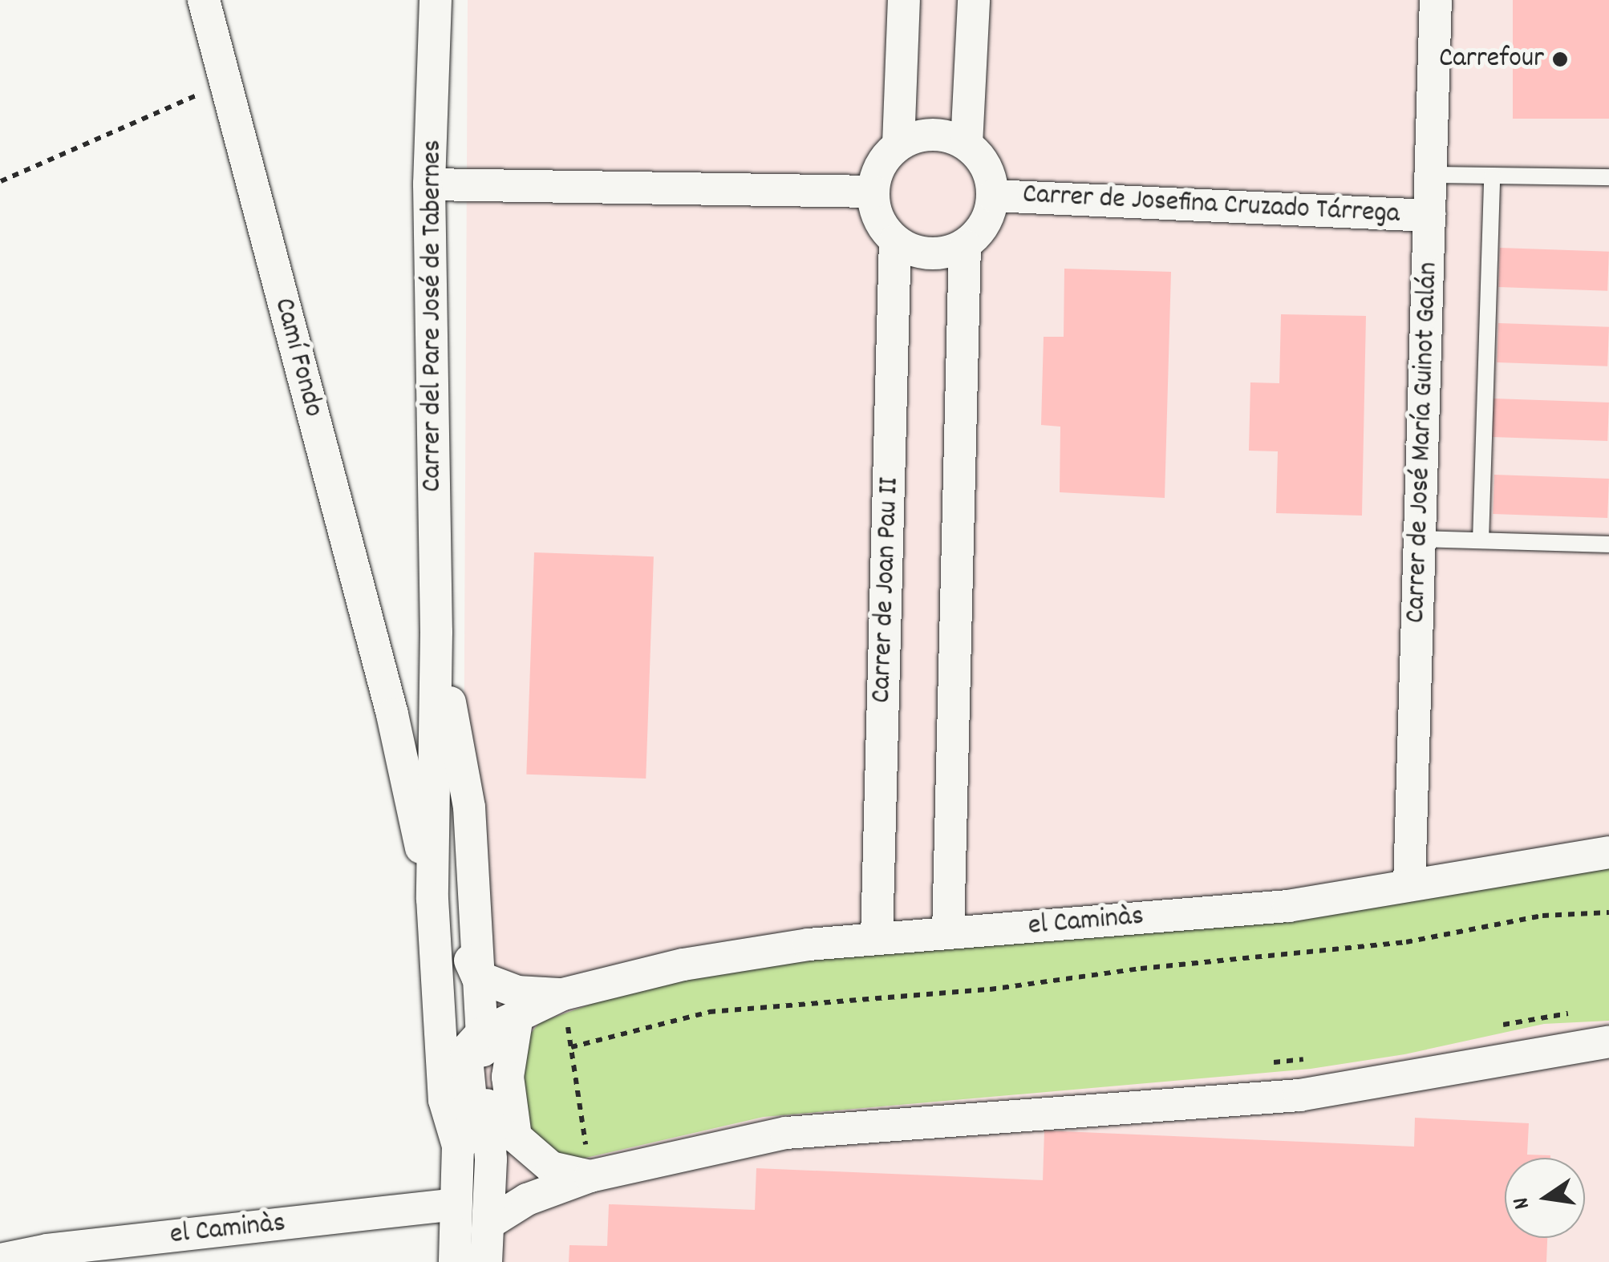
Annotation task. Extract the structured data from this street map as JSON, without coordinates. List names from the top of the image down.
{
  "streets": {
    "street": [
      "Carrer de Josefina Cruzado Tárrega",
      "Carrer del Pare José de Tabernes",
      "Camí Fondo",
      "Carrer de José María Guinot Galán",
      "Carrer de Joan Pau II",
      "el Caminàs"
    ]
  },
  "crossings": [
    ["Carrer de Josefina Cruzado Tárrega", "Carrer de José María Guinot Galán"],
    ["Carrer de Josefina Cruzado Tárrega", "Carrer de Joan Pau II"],
    ["Carrer del Pare José de Tabernes", "Camí Fondo"],
    ["Carrer del Pare José de Tabernes", "el Caminàs"],
    ["Camí Fondo", "el Caminàs"],
    ["Carrer de José María Guinot Galán", "el Caminàs"],
    ["Carrer de Joan Pau II", "el Caminàs"]
  ],
  "places": ["Carrefour"],
  "north": "left"
}
